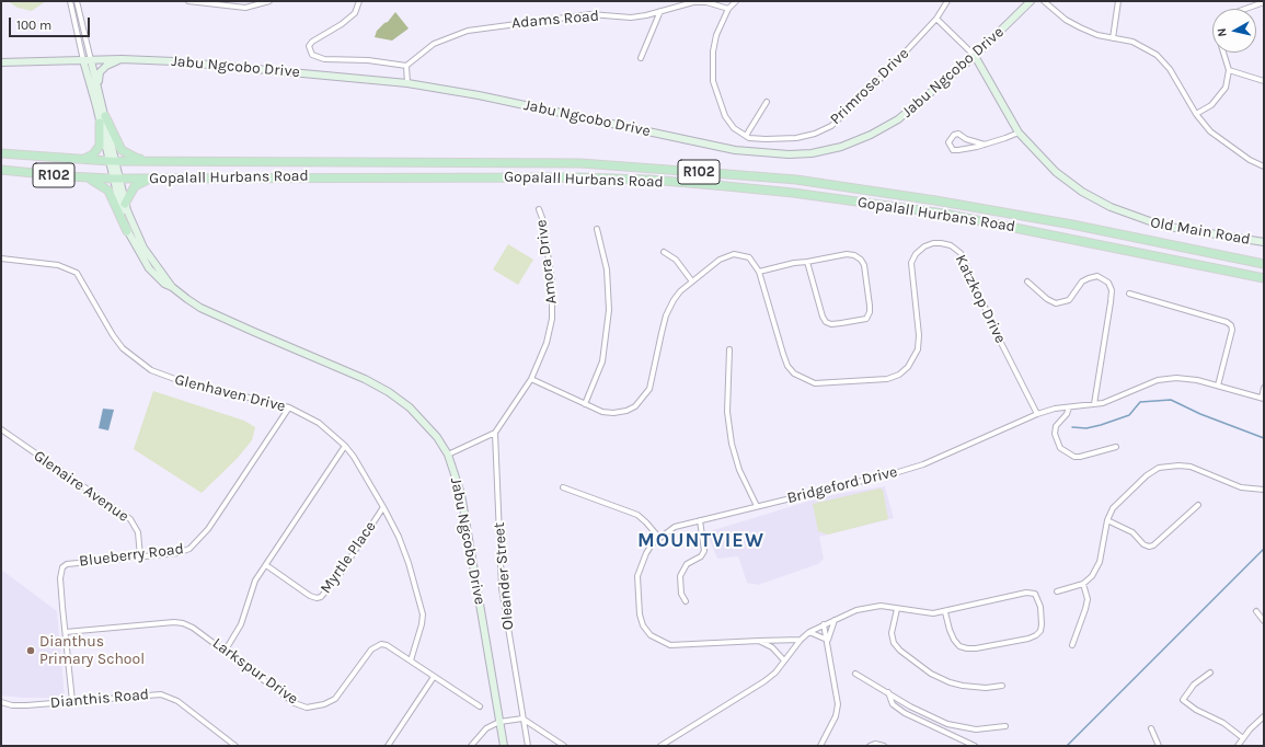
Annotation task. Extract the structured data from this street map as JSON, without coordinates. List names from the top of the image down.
{
  "streets": {
    "main road": [
      "Jabu Ngcobo Drive",
      "R102",
      "Gopalall Hurbans Road",
      "Old Main Road"
    ],
    "street": [
      "Adams Road",
      "Primrose Drive",
      "Amora Drive",
      "Katzkop Drive",
      "Glenhaven Drive",
      "Bridgeford Drive",
      "Glenaire Avenue",
      "Blueberry Road",
      "Myrtle Place",
      "Oleander Street",
      "Larkspur Drive",
      "Dianthis Road"
    ]
  },
  "crossings": [
    ["Jabu Ngcobo Drive", "Gopalall Hurbans Road"],
    ["Jabu Ngcobo Drive", "Old Main Road"],
    ["Jabu Ngcobo Drive", "Amora Drive"],
    ["Amora Drive", "Katzkop Drive"],
    ["Amora Drive", "Oleander Street"],
    ["Katzkop Drive", "Bridgeford Drive"],
    ["Glenhaven Drive", "Blueberry Road"],
    ["Glenhaven Drive", "Myrtle Place"],
    ["Glenhaven Drive", "Larkspur Drive"],
    ["Glenaire Avenue", "Blueberry Road"],
    ["Blueberry Road", "Larkspur Drive"],
    ["Blueberry Road", "Dianthis Road"]
  ],
  "districts": ["MOUNTVIEW"],
  "places": ["Dianthus Primary School"],
  "scale_bar": "100 m",
  "north": "left"
}
